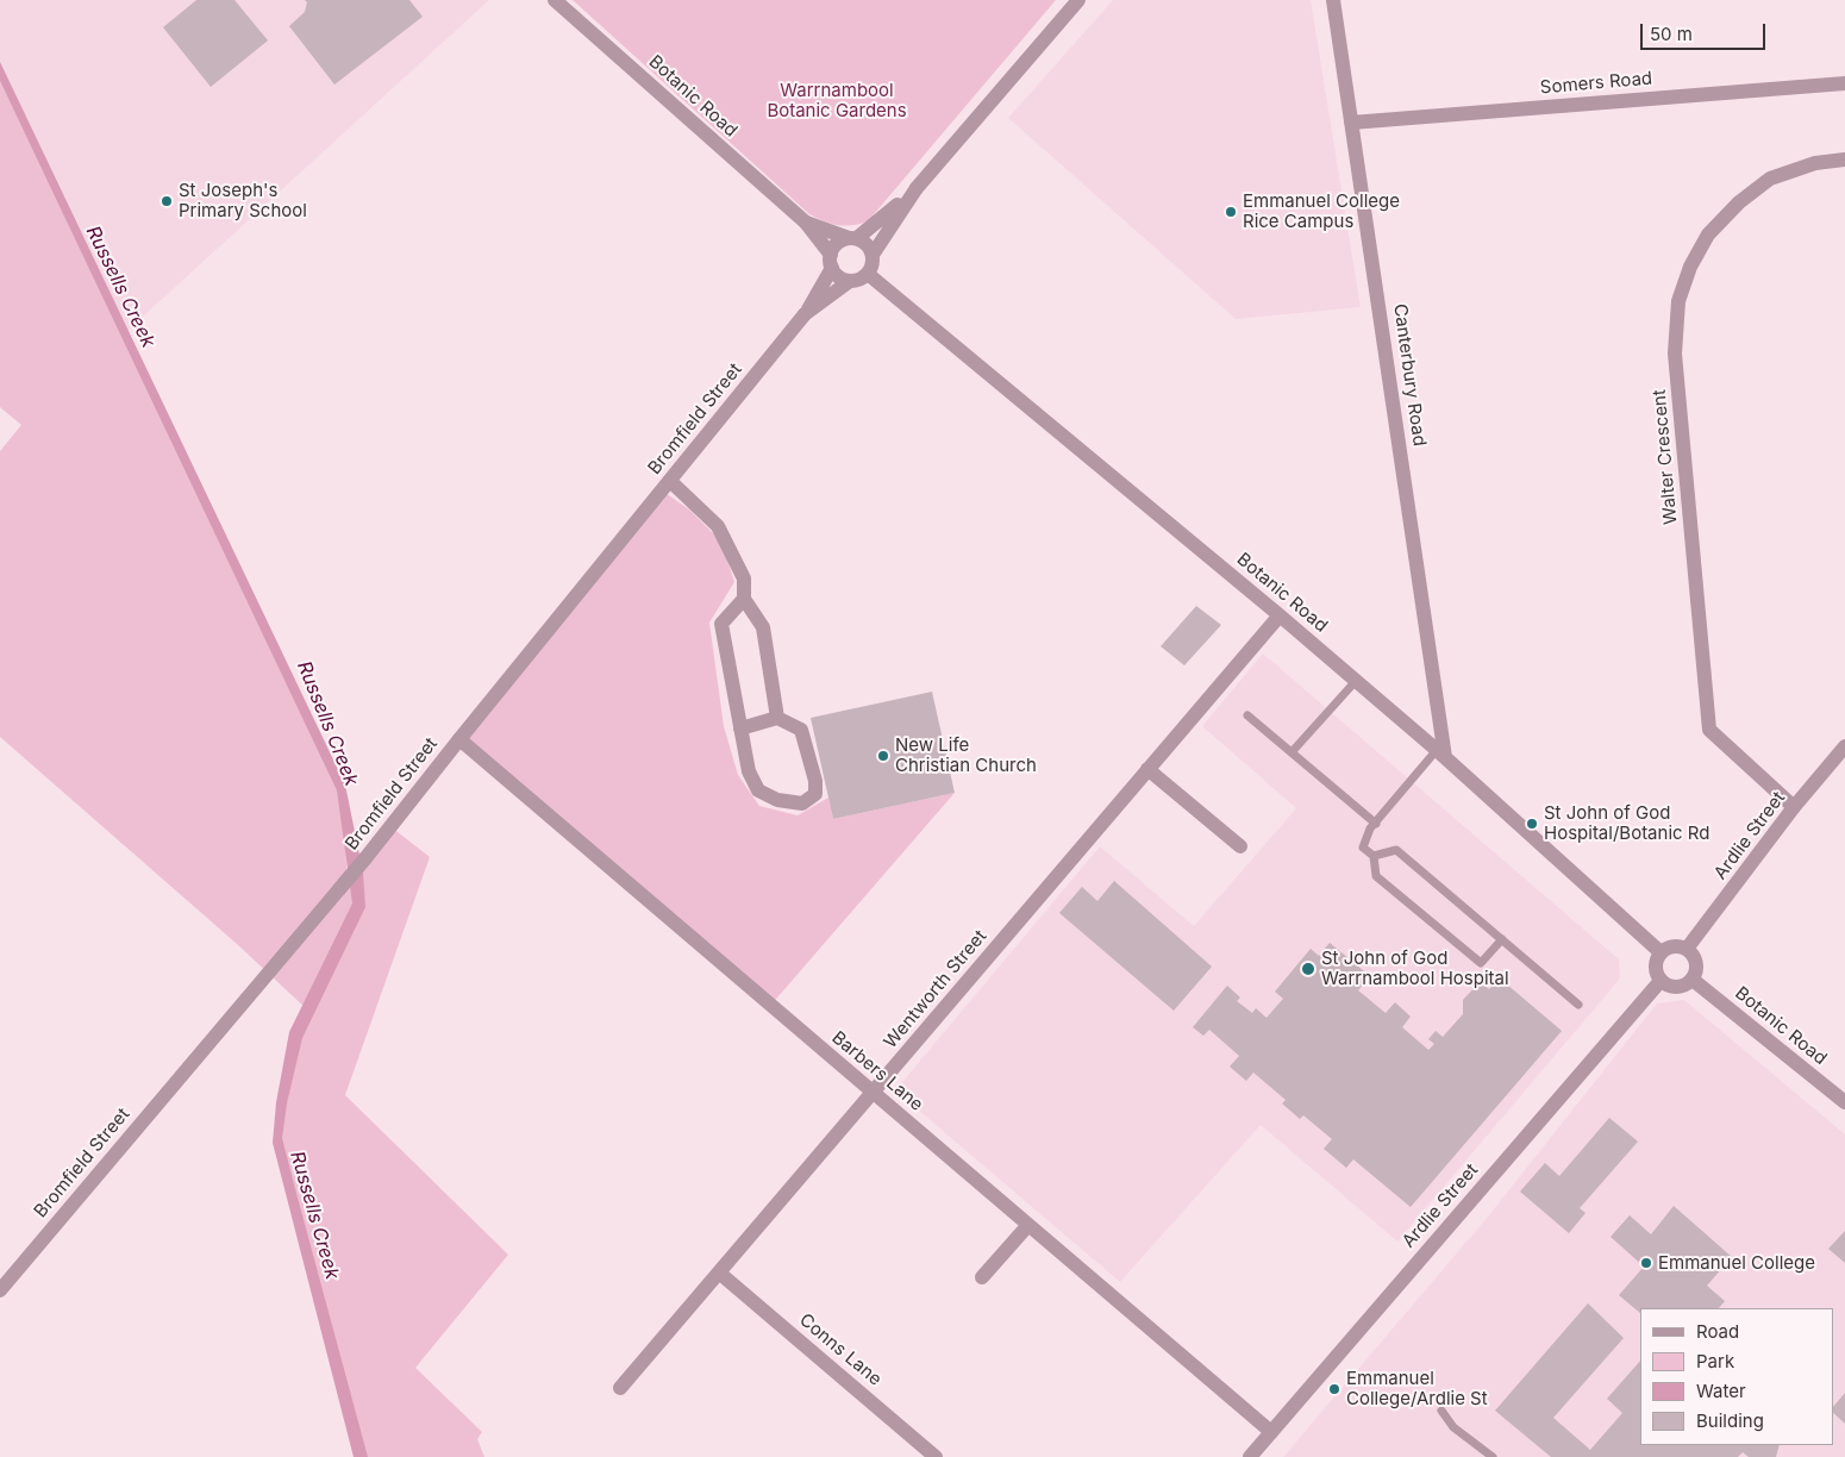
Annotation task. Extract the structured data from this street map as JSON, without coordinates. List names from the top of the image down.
{
  "streets": {
    "street": [
      "Somers Road",
      "Botanic Road",
      "Canterbury Road",
      "Bromfield Street",
      "Walter Crescent",
      "Ardlie Street",
      "Wentworth Street",
      "Barbers Lane",
      "Conns Lane"
    ]
  },
  "crossings": [
    ["Somers Road", "Canterbury Road"],
    ["Botanic Road", "Canterbury Road"],
    ["Botanic Road", "Bromfield Street"],
    ["Botanic Road", "Ardlie Street"],
    ["Botanic Road", "Wentworth Street"],
    ["Bromfield Street", "Barbers Lane"],
    ["Walter Crescent", "Ardlie Street"],
    ["Ardlie Street", "Barbers Lane"],
    ["Wentworth Street", "Barbers Lane"],
    ["Wentworth Street", "Conns Lane"]
  ],
  "water": ["Russells Creek"],
  "parks": ["Warrnambool Botanic Gardens"],
  "places": [
    "St Joseph's Primary School",
    "Emmanuel College Rice Campus",
    "New Life Christian Church",
    "St John of God Hospital/Botanic Rd",
    "St John of God Warrnambool Hospital",
    "Emmanuel College",
    "Emmanuel College/Ardlie St"
  ],
  "legend": [
    "Road",
    "Park",
    "Water",
    "Building"
  ],
  "scale_bar": "50 m"
}
